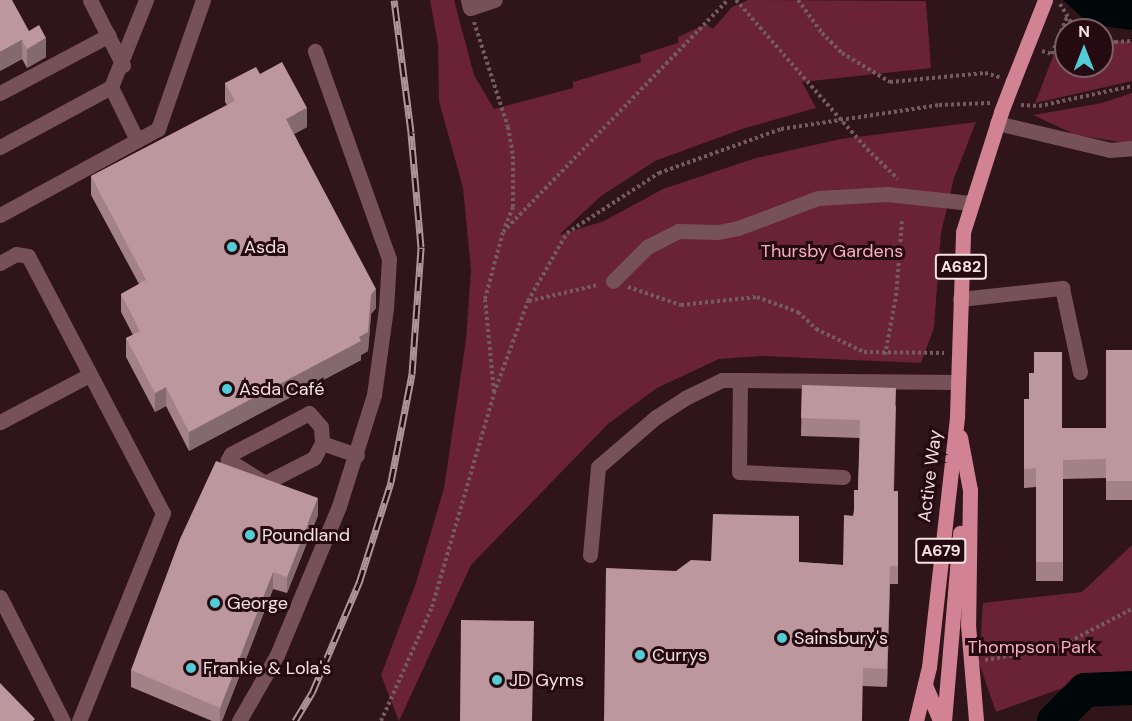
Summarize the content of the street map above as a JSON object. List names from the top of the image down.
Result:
{
  "streets": {
    "main road": ["A682", "Active Way", "A679"]
  },
  "crossings": [
    ["A682", "Active Way"]
  ],
  "parks": ["Thursby Gardens", "Thompson Park"],
  "places": [
    "Asda",
    "Asda Café",
    "Poundland",
    "George",
    "Sainsbury's",
    "Currys",
    "Frankie & Lola's",
    "JD Gyms"
  ],
  "north": "top"
}
